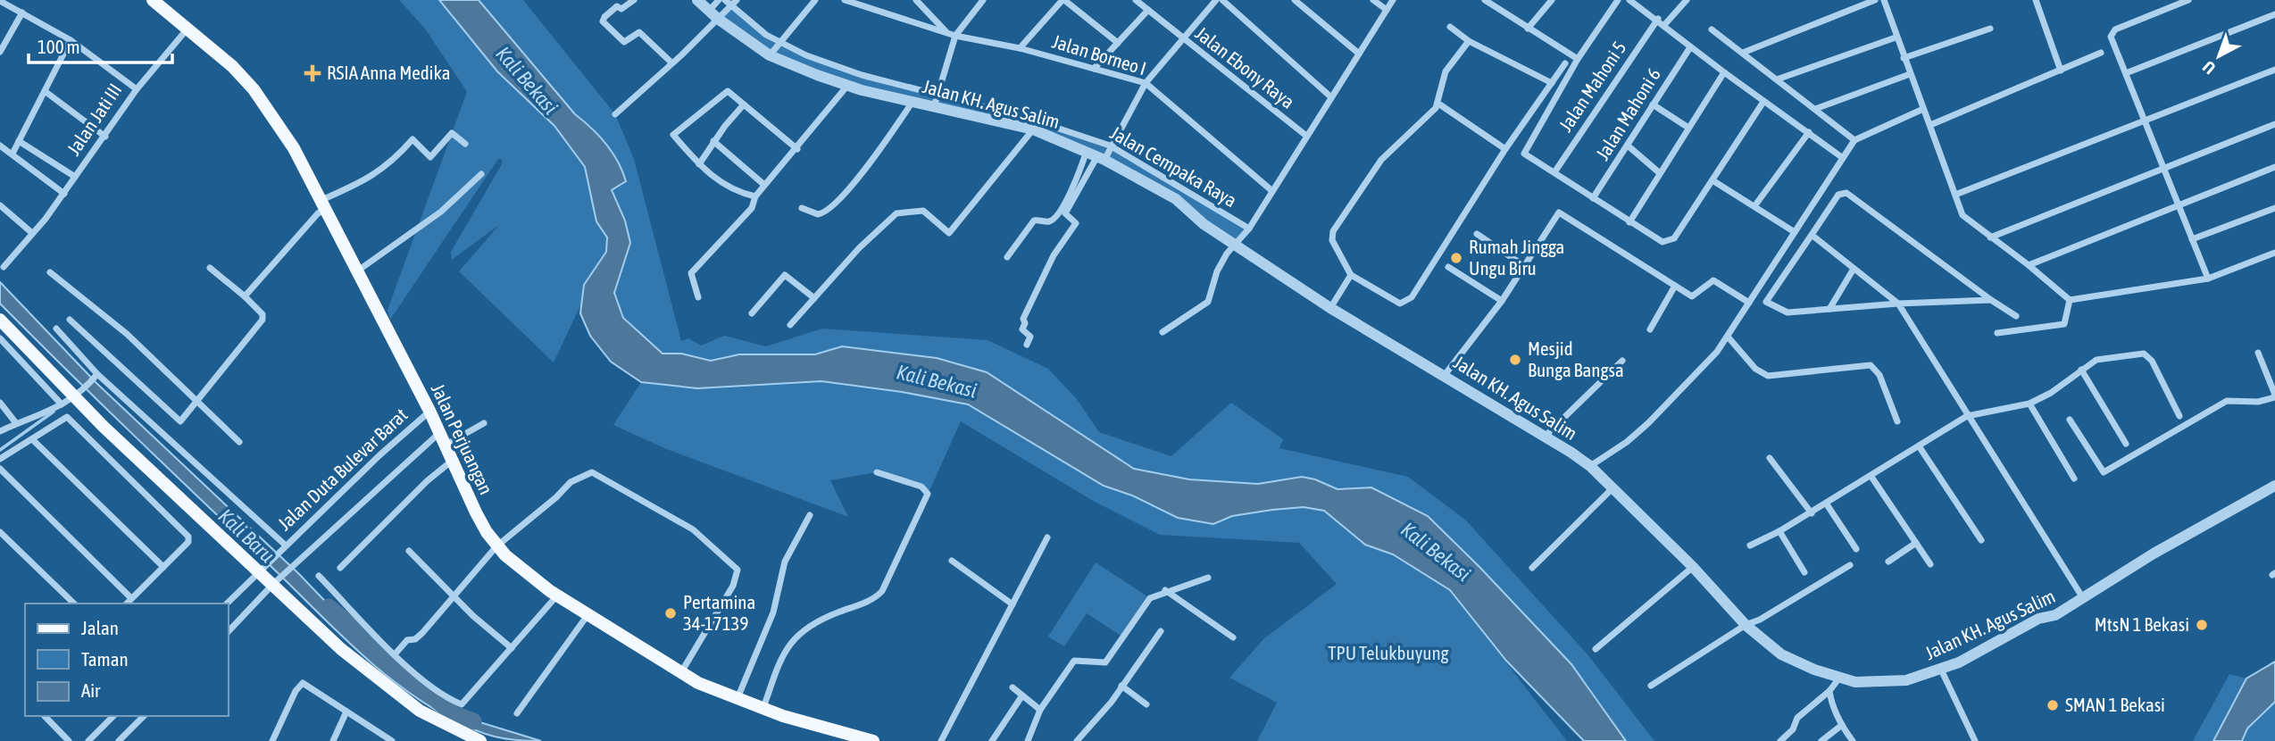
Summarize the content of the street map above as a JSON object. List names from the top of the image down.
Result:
{
  "streets": {
    "main road": ["Jalan Perjuangan"],
    "street": [
      "Jalan Borneo I",
      "Jalan Ebony Raya",
      "Jalan Mahoni 5",
      "Jalan KH. Agus Salim",
      "Jalan Mahoni 6",
      "Jalan Jati III",
      "Jalan Cempaka Raya",
      "Jalan Duta Bulevar Barat"
    ]
  },
  "crossings": [
    ["Jalan Perjuangan", "Jalan Duta Bulevar Barat"]
  ],
  "water": ["Kali Bekasi", "Kali Baru"],
  "parks": ["TPU Telukbuyung"],
  "places": {
    "health": ["RSIA Anna Medika"],
    "other": [
      "Rumah Jingga Ungu Biru",
      "Mesjid Bunga Bangsa",
      "Pertamina 34-17139",
      "MtsN 1 Bekasi",
      "SMAN 1 Bekasi"
    ]
  },
  "legend": ["Jalan", "Taman", "Air"],
  "scale_bar": "100 m",
  "north": "bottom left"
}
